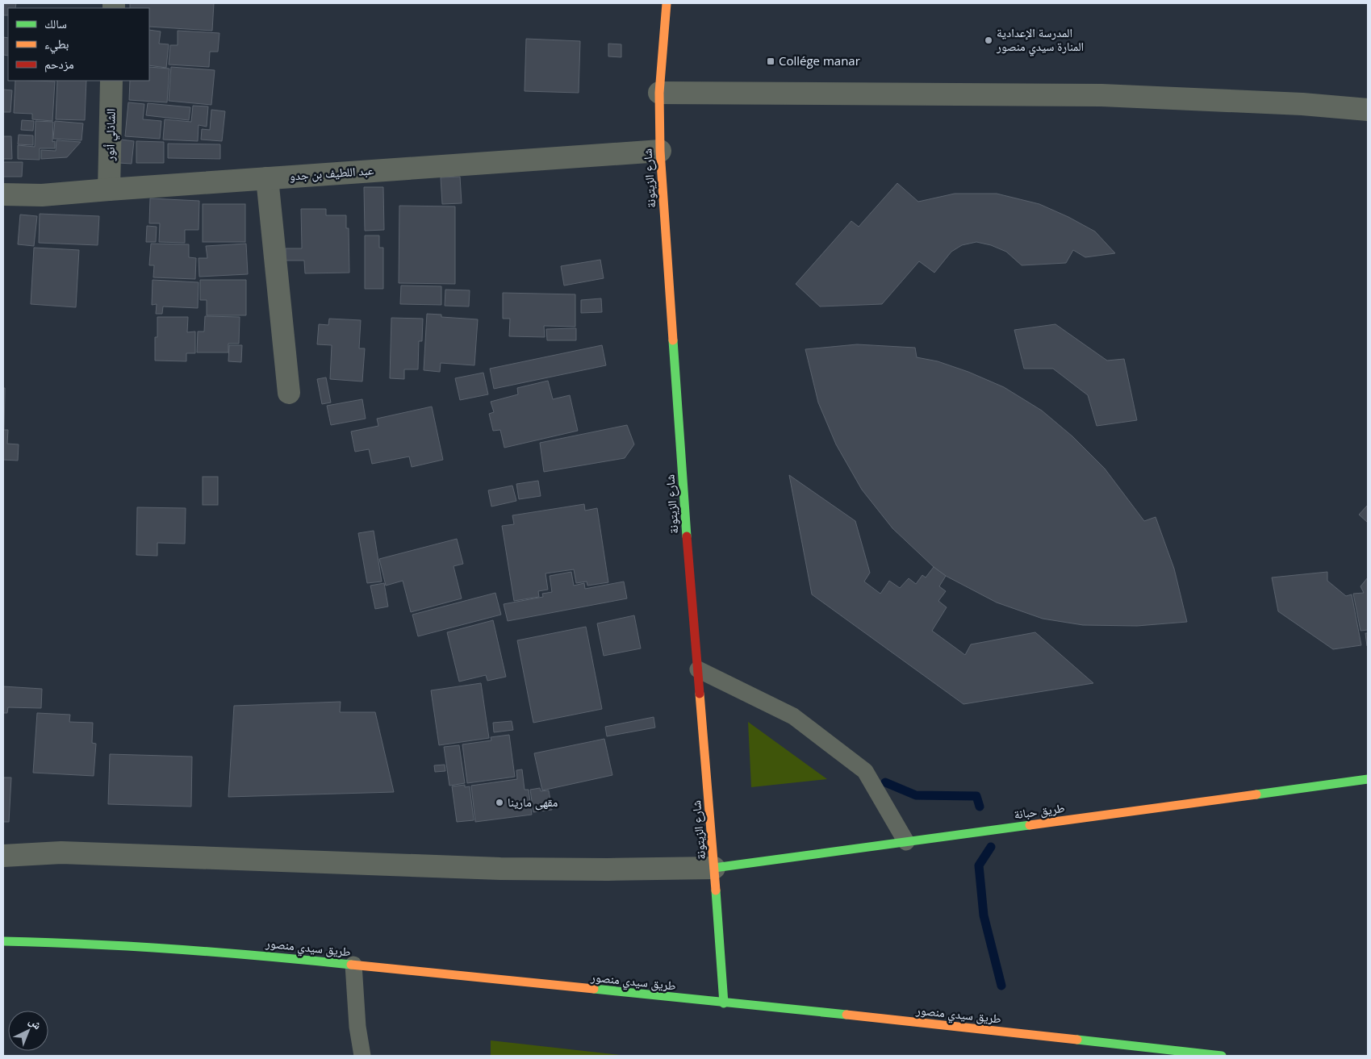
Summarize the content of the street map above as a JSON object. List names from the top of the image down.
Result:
{
  "streets": {
    "street": [
      "الشاذلي أنور",
      "عبد اللطيف بن جدو",
      "شارع الزيتونة",
      "طريق حبانة",
      "طريق سيدي منصور"
    ]
  },
  "crossings": [
    ["الشاذلي أنور", "عبد اللطيف بن جدو"],
    ["عبد اللطيف بن جدو", "شارع الزيتونة"],
    ["شارع الزيتونة", "طريق حبانة"],
    ["شارع الزيتونة", "طريق سيدي منصور"]
  ],
  "places": {
    "other": ["المدرسة الإعدادية المنارة سيدي منصور", "مقهى مارينا"],
    "transit": ["Collége manar"]
  },
  "legend": ["سالك", "بطيء", "مزدحم"],
  "north": "top right"
}
